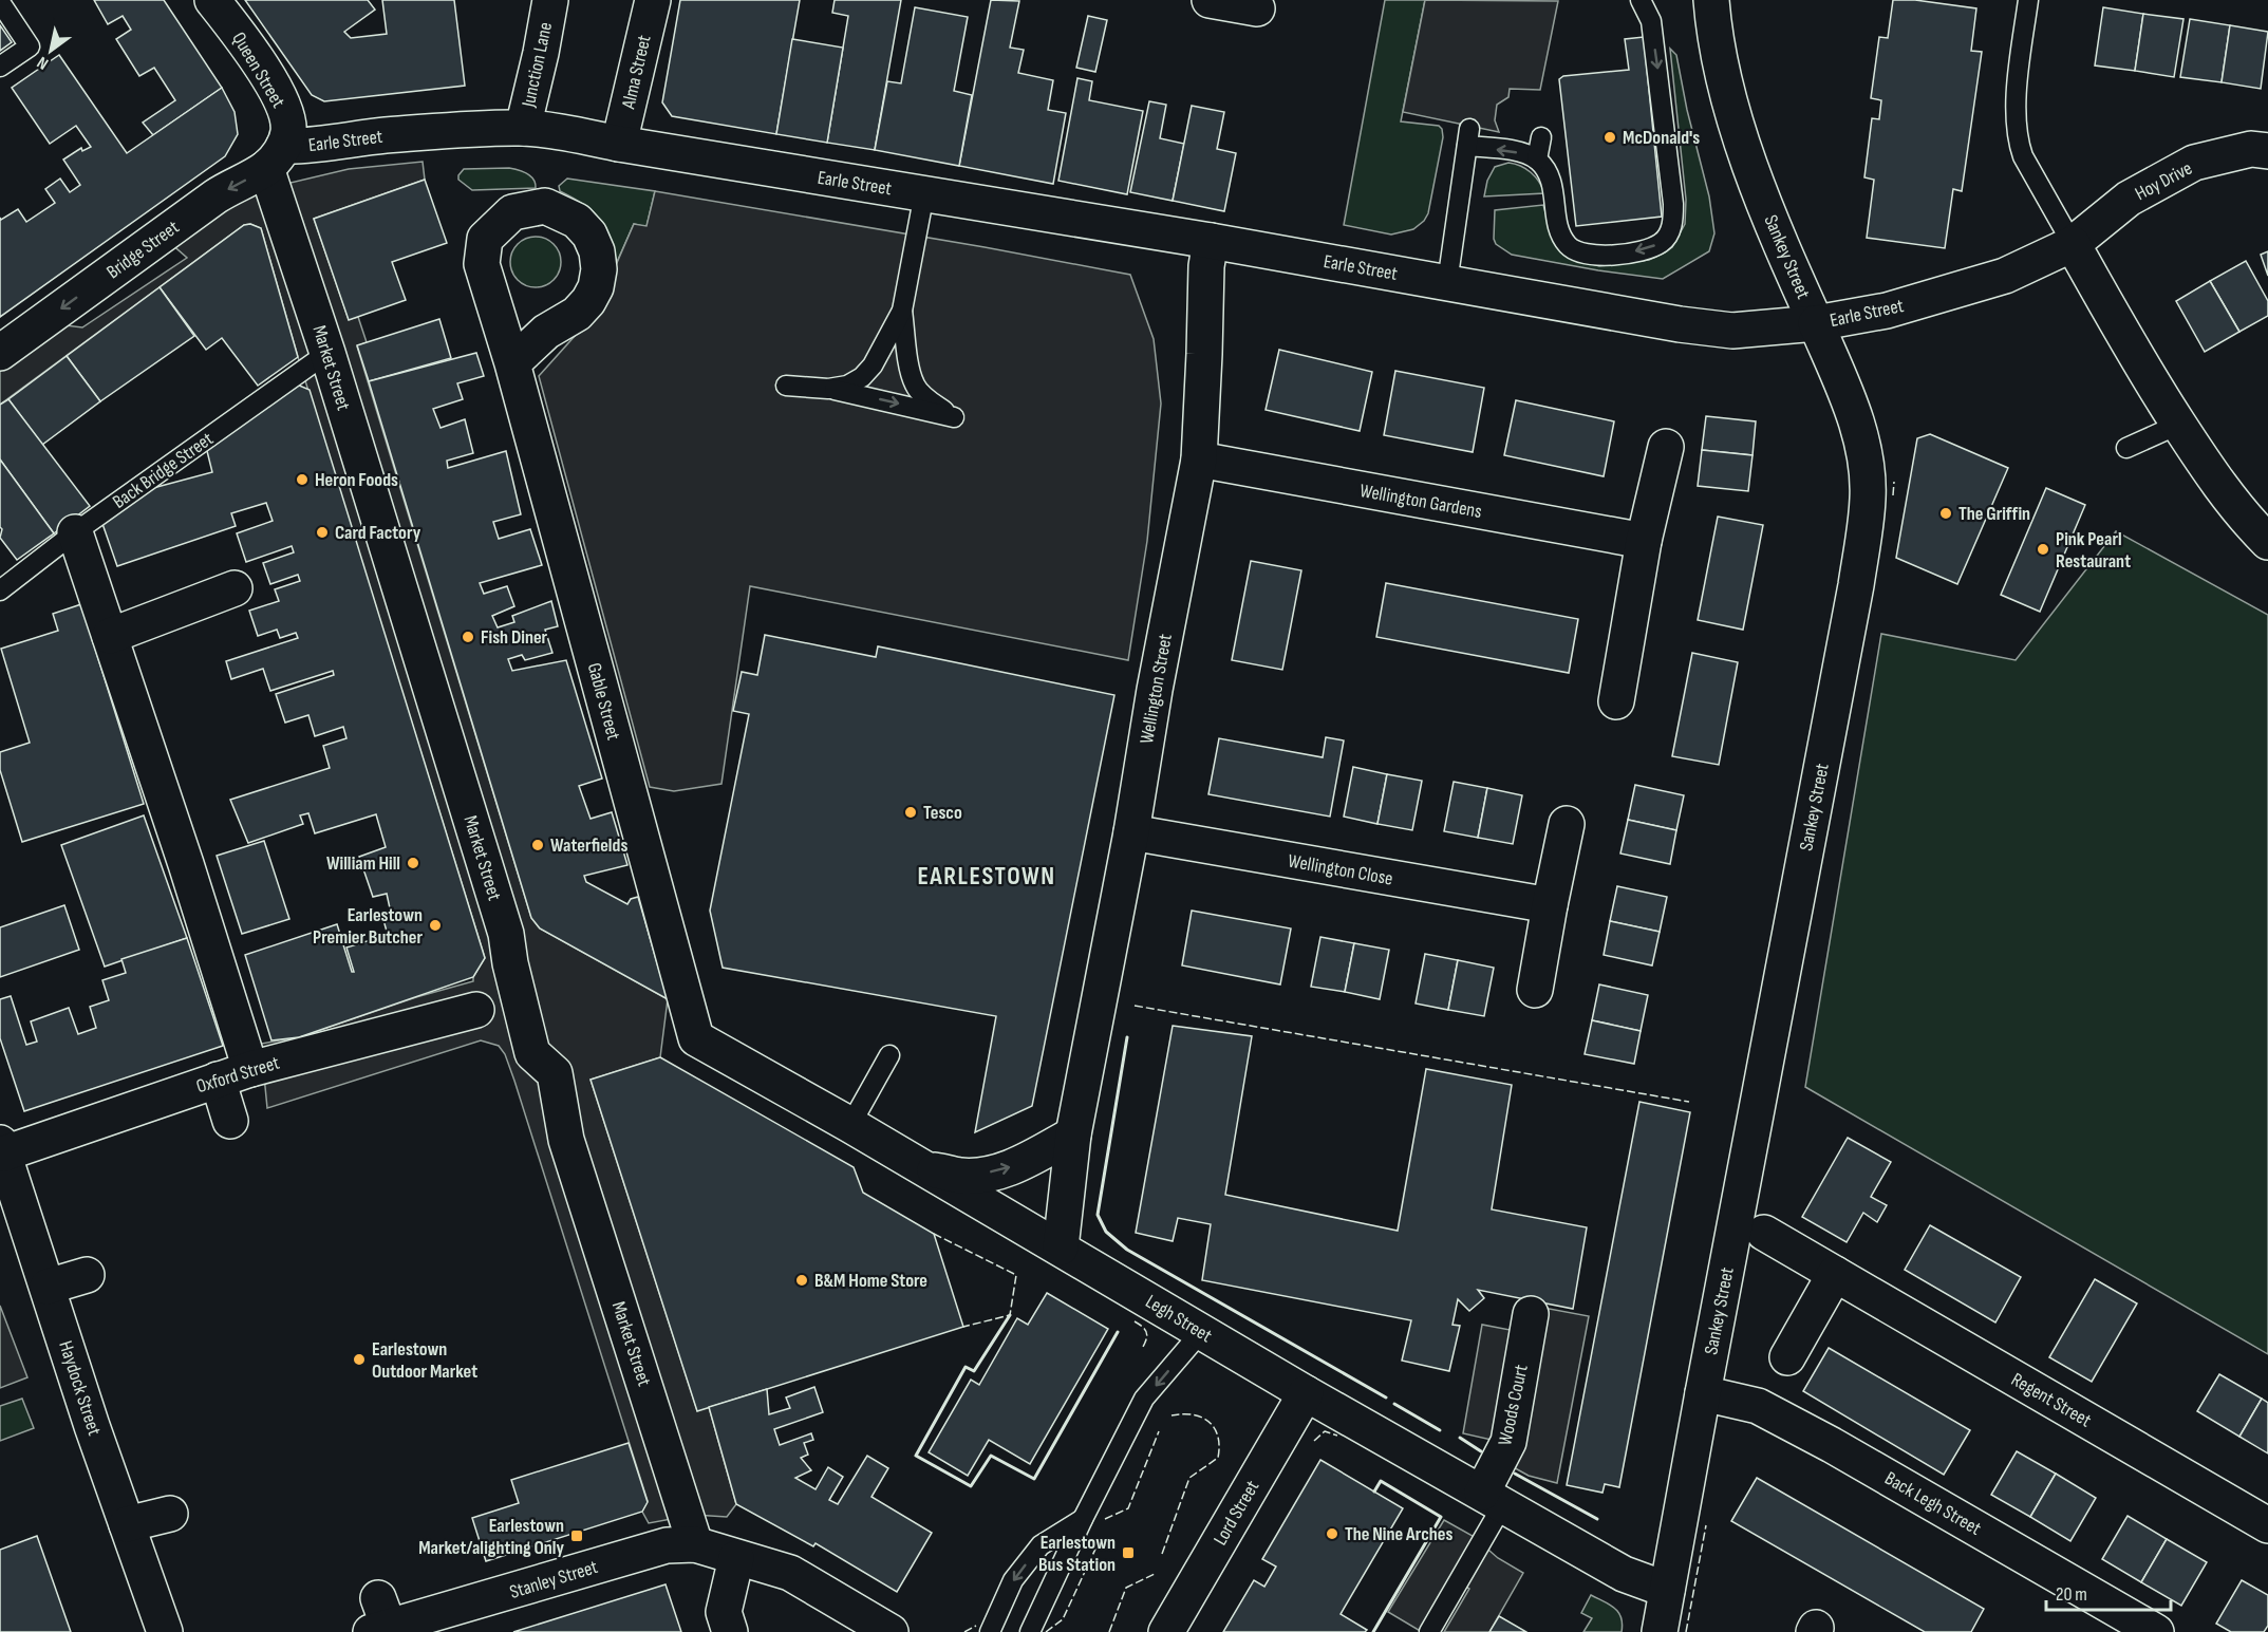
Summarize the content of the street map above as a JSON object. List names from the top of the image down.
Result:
{
  "streets": {
    "street": [
      "Junction Lane",
      "Queen Street",
      "Alma Street",
      "Earle Street",
      "Hoy Drive",
      "Bridge Street",
      "Sankey Street",
      "Market Street",
      "Wellington Gardens",
      "Wellington Street",
      "Gable Street",
      "Wellington Close",
      "Oxford Street",
      "Legh Street",
      "Haydock Street",
      "Regent Street",
      "Woods Court",
      "Back Legh Street",
      "Lord Street",
      "Stanley Street"
    ],
    "lane": ["Back Bridge Street"]
  },
  "crossings": [
    ["Junction Lane", "Earle Street"],
    ["Queen Street", "Earle Street"],
    ["Queen Street", "Bridge Street"],
    ["Queen Street", "Market Street"],
    ["Alma Street", "Earle Street"],
    ["Earle Street", "Hoy Drive"],
    ["Earle Street", "Bridge Street"],
    ["Earle Street", "Sankey Street"],
    ["Earle Street", "Market Street"],
    ["Earle Street", "Wellington Street"],
    ["Bridge Street", "Market Street"],
    ["Sankey Street", "Legh Street"],
    ["Sankey Street", "Back Legh Street"],
    ["Market Street", "Back Bridge Street"],
    ["Market Street", "Stanley Street"],
    ["Wellington Gardens", "Wellington Street"],
    ["Wellington Street", "Wellington Close"],
    ["Wellington Street", "Legh Street"],
    ["Gable Street", "Legh Street"],
    ["Oxford Street", "Haydock Street"],
    ["Legh Street", "Woods Court"],
    ["Legh Street", "Lord Street"]
  ],
  "one_way": ["Bridge Street"],
  "districts": ["EARLESTOWN"],
  "places": {
    "other": [
      "McDonald's",
      "Heron Foods",
      "The Griffin",
      "Card Factory",
      "Pink Pearl Restaurant",
      "Fish Diner",
      "Tesco",
      "Waterfields",
      "William Hill",
      "Earlestown Premier Butcher",
      "B&M Home Store",
      "Earlestown Outdoor Market",
      "The Nine Arches"
    ],
    "transit": ["Earlestown Market/alighting Only", "Earlestown Bus Station"]
  },
  "scale_bar": "20 m",
  "north": "bottom left"
}
